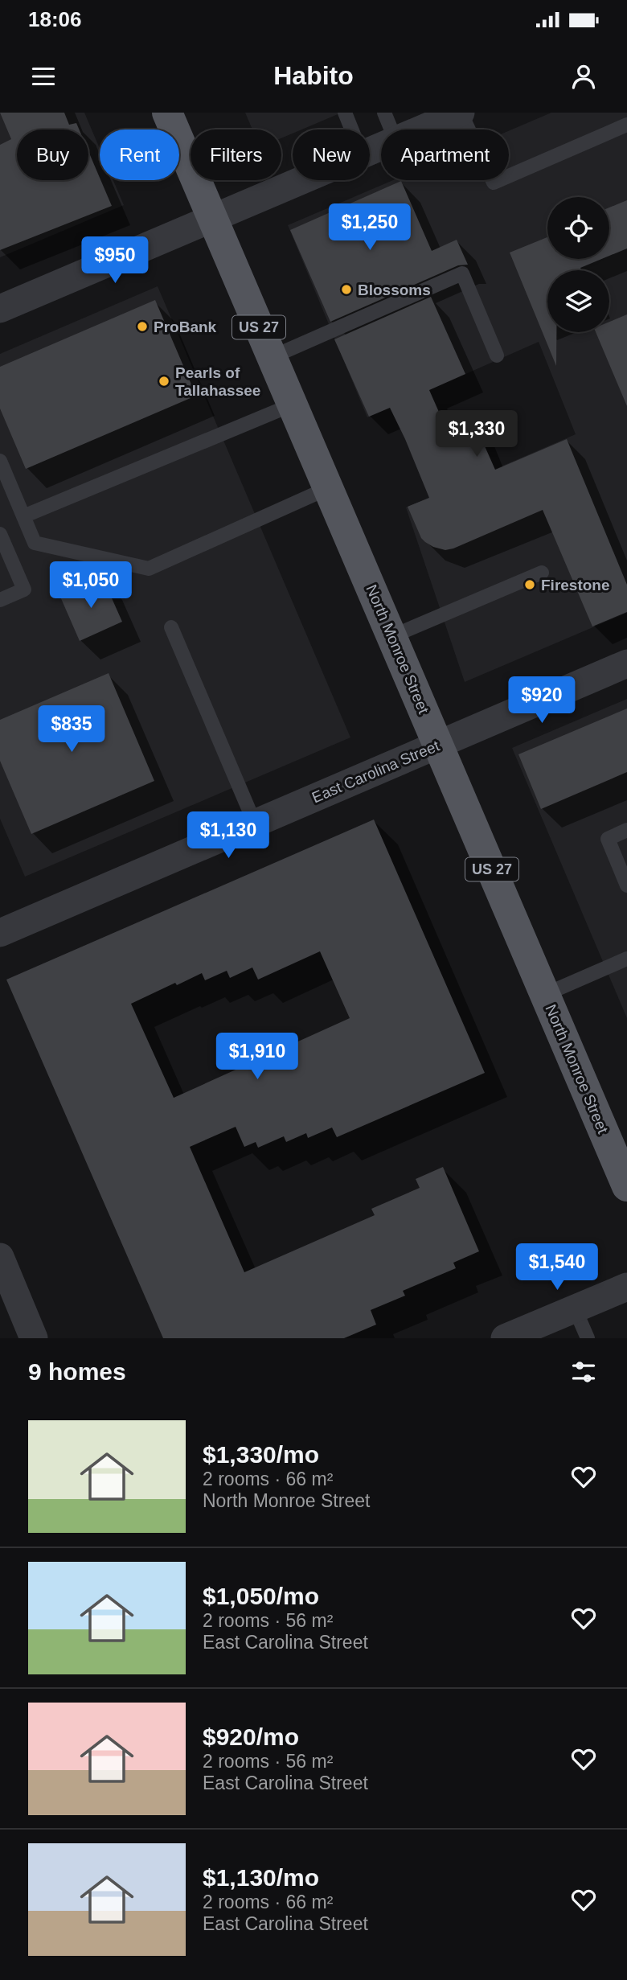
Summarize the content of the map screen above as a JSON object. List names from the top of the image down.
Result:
{
  "streets": {
    "main road": ["US 27", "North Monroe Street"],
    "street": ["East Carolina Street"]
  },
  "crossings": [
    ["North Monroe Street", "East Carolina Street"]
  ],
  "places": [
    "Blossoms",
    "ProBank",
    "Pearls of Tallahassee",
    "Firestone"
  ],
  "page": {
    "status": "18:06",
    "header": "Habito",
    "chip": [
      "Buy",
      "Rent",
      "Filters",
      "New",
      "Apartment"
    ],
    "price": [
      "$1,250",
      "$950",
      "$1,330",
      "$1,050",
      "$920",
      "$835",
      "$1,130",
      "$1,910",
      "$1,540"
    ],
    "heading": "9 homes",
    "list": [
      {
        "name": "$1,330/mo",
        "note": "2 rooms · 66 m² · North Monroe Street"
      },
      {
        "name": "$1,050/mo",
        "note": "2 rooms · 56 m² · East Carolina Street"
      },
      {
        "name": "$920/mo",
        "note": "2 rooms · 56 m² · East Carolina Street"
      },
      {
        "name": "$1,130/mo",
        "note": "2 rooms · 66 m² · East Carolina Street"
      }
    ]
  }
}
